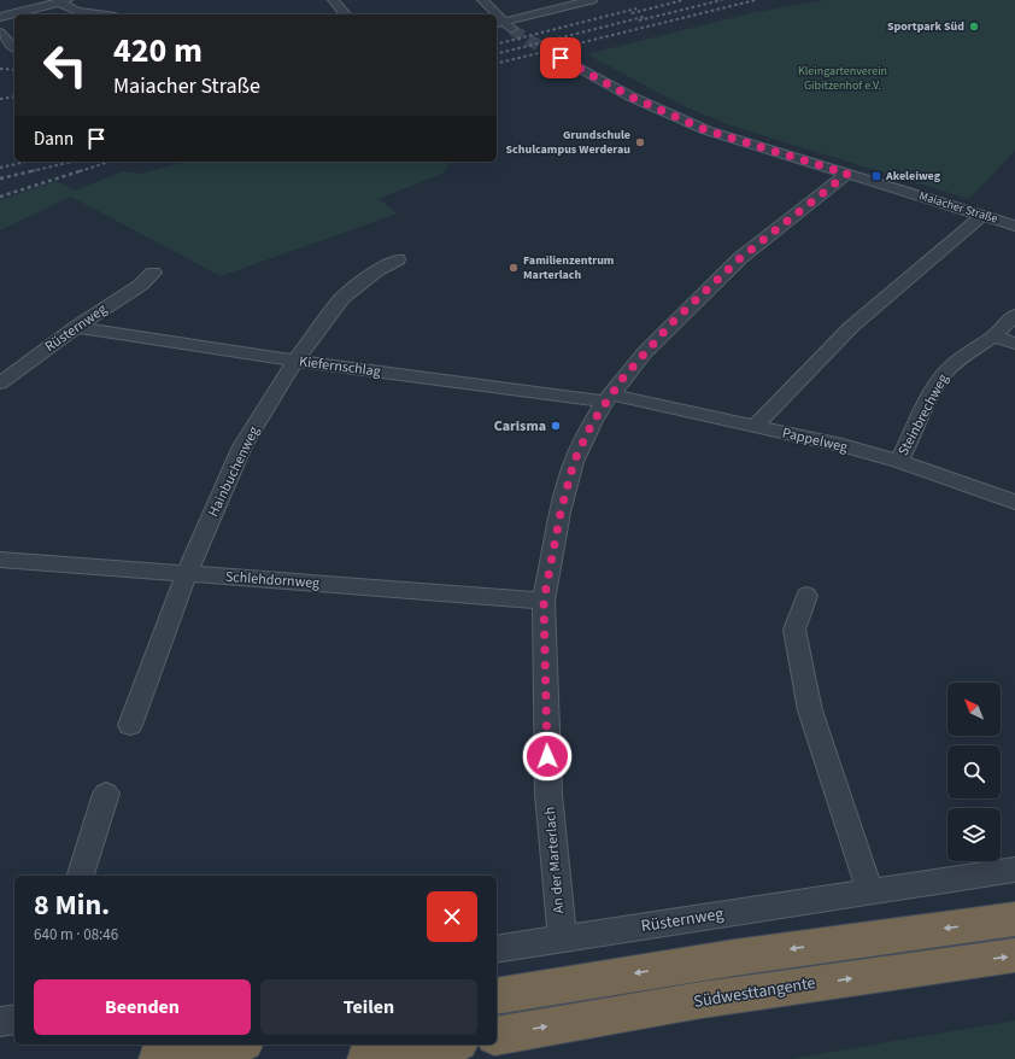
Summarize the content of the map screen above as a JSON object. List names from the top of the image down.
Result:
{
  "streets": {
    "highway": ["Südwesttangente"],
    "street": [
      "Maiacher Straße",
      "Rüsternweg",
      "Kiefernschlag",
      "Steinbrechweg",
      "Pappelweg",
      "Hainbuchenweg",
      "Schlehdornweg",
      "An der Marterlach"
    ]
  },
  "crossings": [
    ["Maiacher Straße", "An der Marterlach"],
    ["Rüsternweg", "Kiefernschlag"],
    ["Rüsternweg", "An der Marterlach"],
    ["Kiefernschlag", "Pappelweg"],
    ["Kiefernschlag", "Hainbuchenweg"],
    ["Kiefernschlag", "An der Marterlach"],
    ["Steinbrechweg", "Pappelweg"],
    ["Pappelweg", "An der Marterlach"],
    ["Hainbuchenweg", "Schlehdornweg"],
    ["Schlehdornweg", "An der Marterlach"]
  ],
  "parks": ["Kleingartenverein Gibitzenhof e.V."],
  "places": {
    "other": [
      "Sportpark Süd",
      "Grundschule Schulcampus Werderau",
      "Familienzentrum Marterlach",
      "Carisma"
    ],
    "transit": ["Akeleiweg"]
  },
  "north": "top left",
  "page": {
    "turn": ["420 m", "Maiacher Straße"],
    "then": "Dann",
    "heading": ["8 Min.", "640 m · 08:46"],
    "buttons": ["Beenden", "Teilen"]
  }
}
